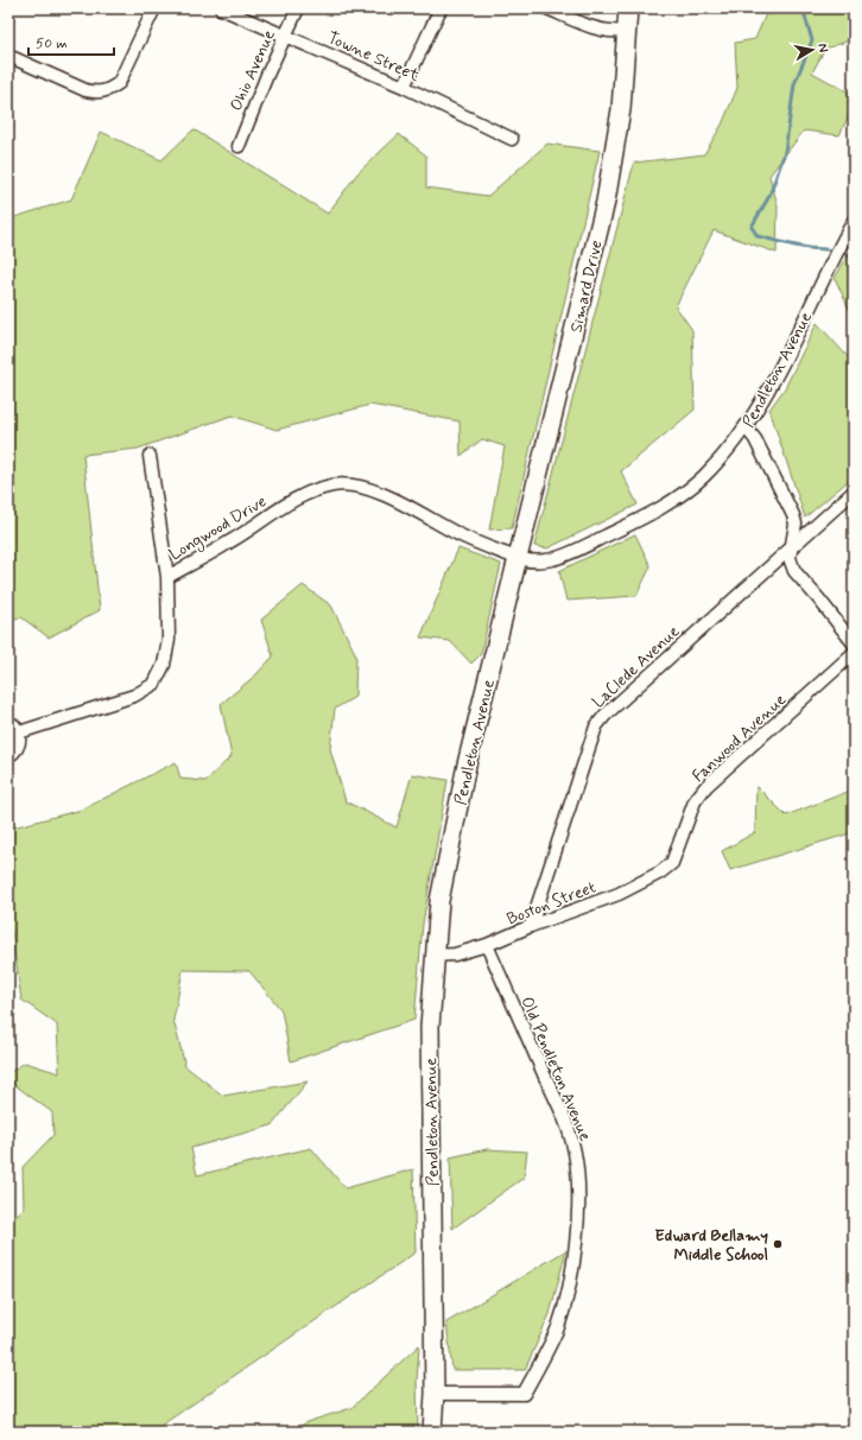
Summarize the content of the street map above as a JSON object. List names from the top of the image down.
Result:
{
  "streets": {
    "street": [
      "Towne Street",
      "Ohio Avenue",
      "Simard Drive",
      "Pendleton Avenue",
      "Longwood Drive",
      "LaClede Avenue",
      "Fanwood Avenue",
      "Boston Street",
      "Old Pendleton Avenue"
    ]
  },
  "crossings": [
    ["Towne Street", "Ohio Avenue"],
    ["Simard Drive", "Pendleton Avenue"],
    ["Simard Drive", "Longwood Drive"],
    ["Pendleton Avenue", "Longwood Drive"],
    ["Pendleton Avenue", "Boston Street"],
    ["Pendleton Avenue", "Old Pendleton Avenue"],
    ["LaClede Avenue", "Boston Street"],
    ["Fanwood Avenue", "Boston Street"],
    ["Boston Street", "Old Pendleton Avenue"]
  ],
  "places": ["Edward Bellamy Middle School"],
  "scale_bar": "50 m",
  "north": "right"
}
